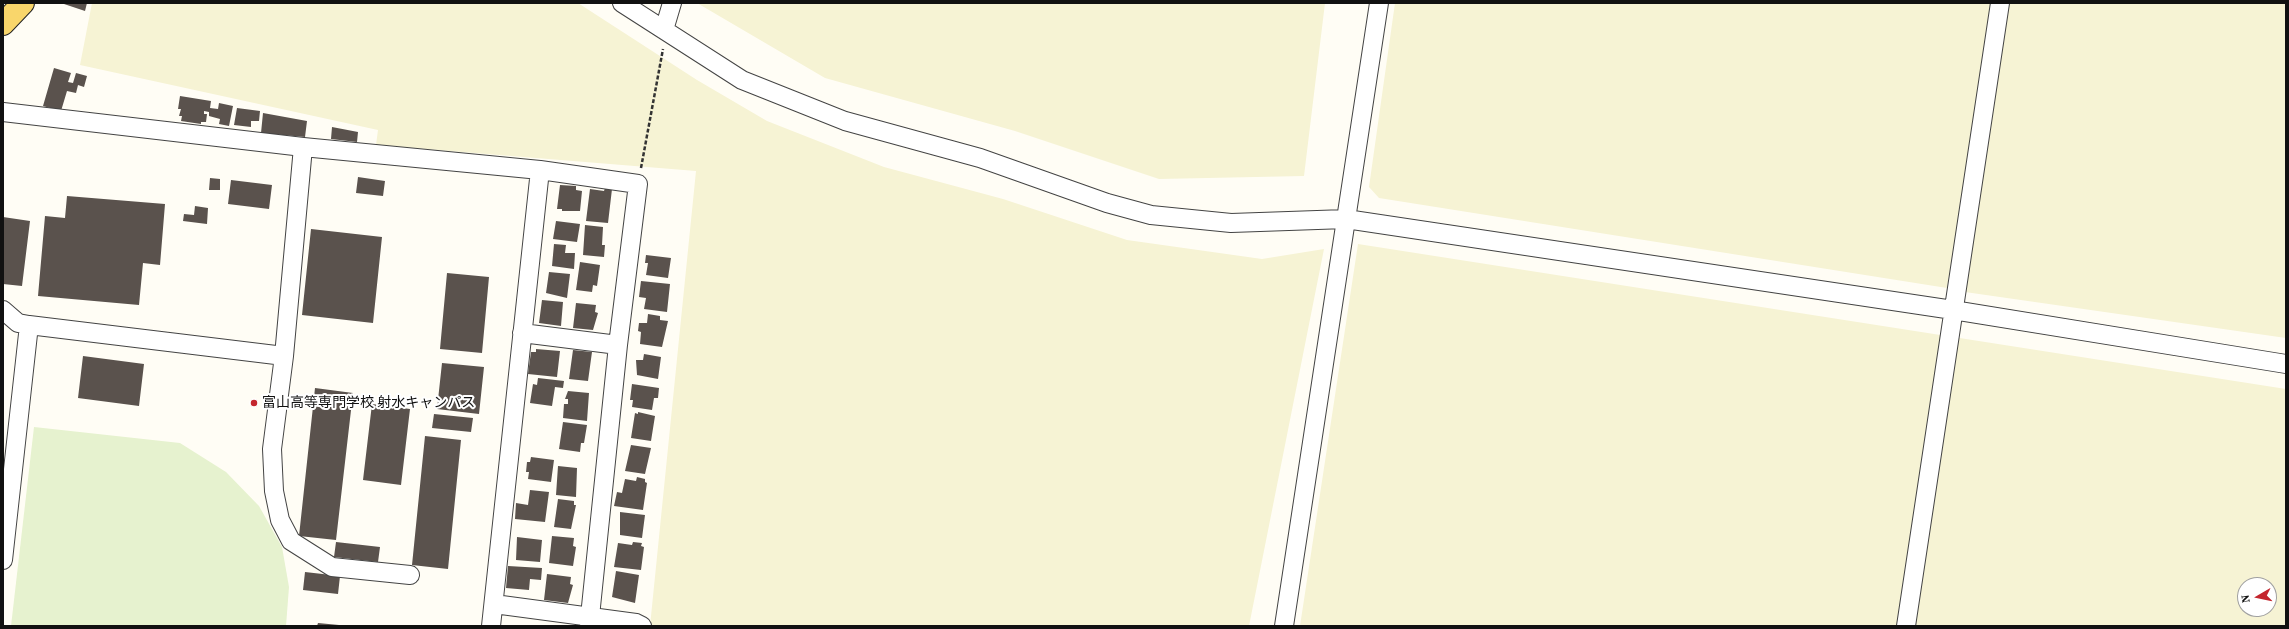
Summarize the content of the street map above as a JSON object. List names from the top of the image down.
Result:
{
  "places": ["富山高等専門学校 射水キャンパス"],
  "north": "left"
}
